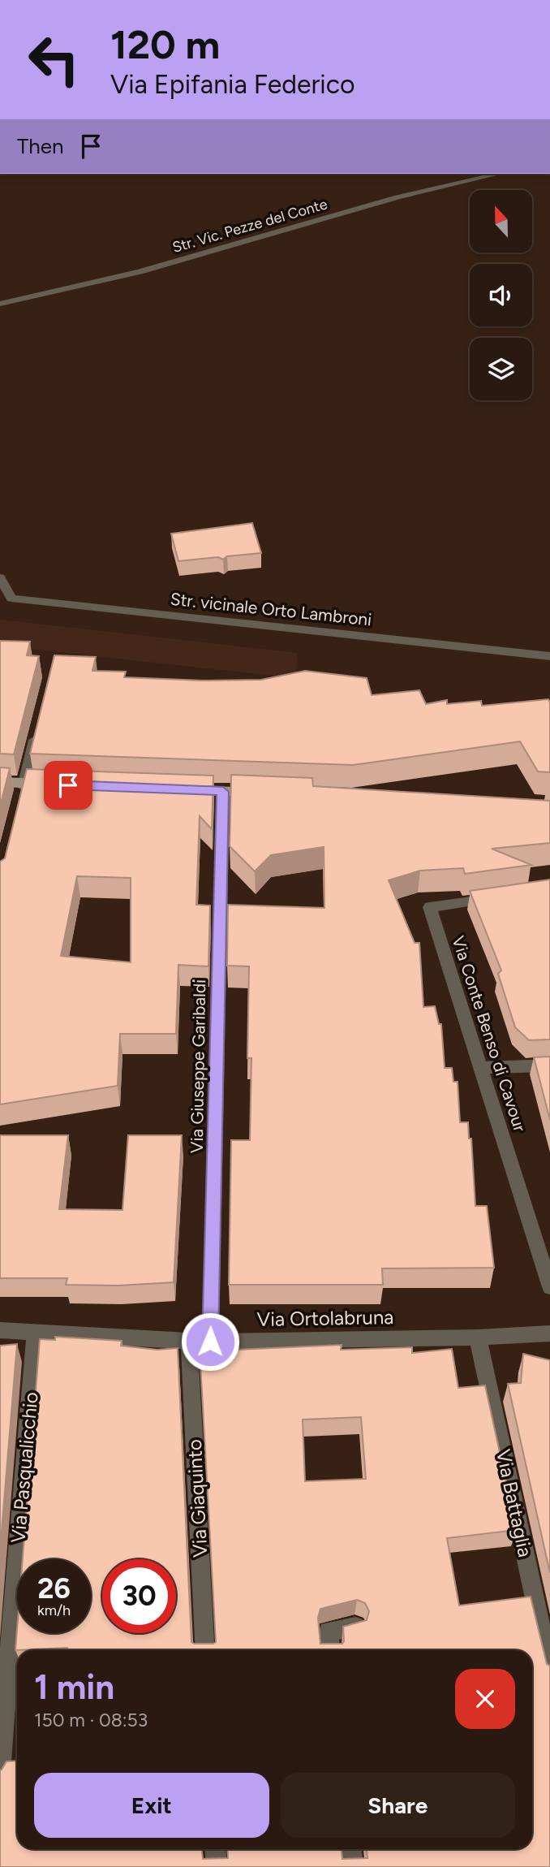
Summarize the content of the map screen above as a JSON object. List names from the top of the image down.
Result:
{
  "streets": {
    "street": [
      "Str. Vic. Pezze del Conte",
      "Str. vicinale Orto Lambroni",
      "Via Conte Benso di Cavour",
      "Via Giuseppe Garibaldi",
      "Via Ortolabruna",
      "Via Pasqualicchio",
      "Via Giaquinto",
      "Via Battaglia"
    ]
  },
  "crossings": [
    ["Via Giuseppe Garibaldi", "Via Ortolabruna"],
    ["Via Ortolabruna", "Via Pasqualicchio"],
    ["Via Ortolabruna", "Via Giaquinto"],
    ["Via Ortolabruna", "Via Battaglia"]
  ],
  "north": "top",
  "page": {
    "turn": ["120 m", "Via Epifania Federico"],
    "then": "Then",
    "speed": "26 km/h",
    "limit": "30",
    "heading": ["1 min", "150 m · 08:53"],
    "buttons": ["Exit", "Share"]
  }
}
